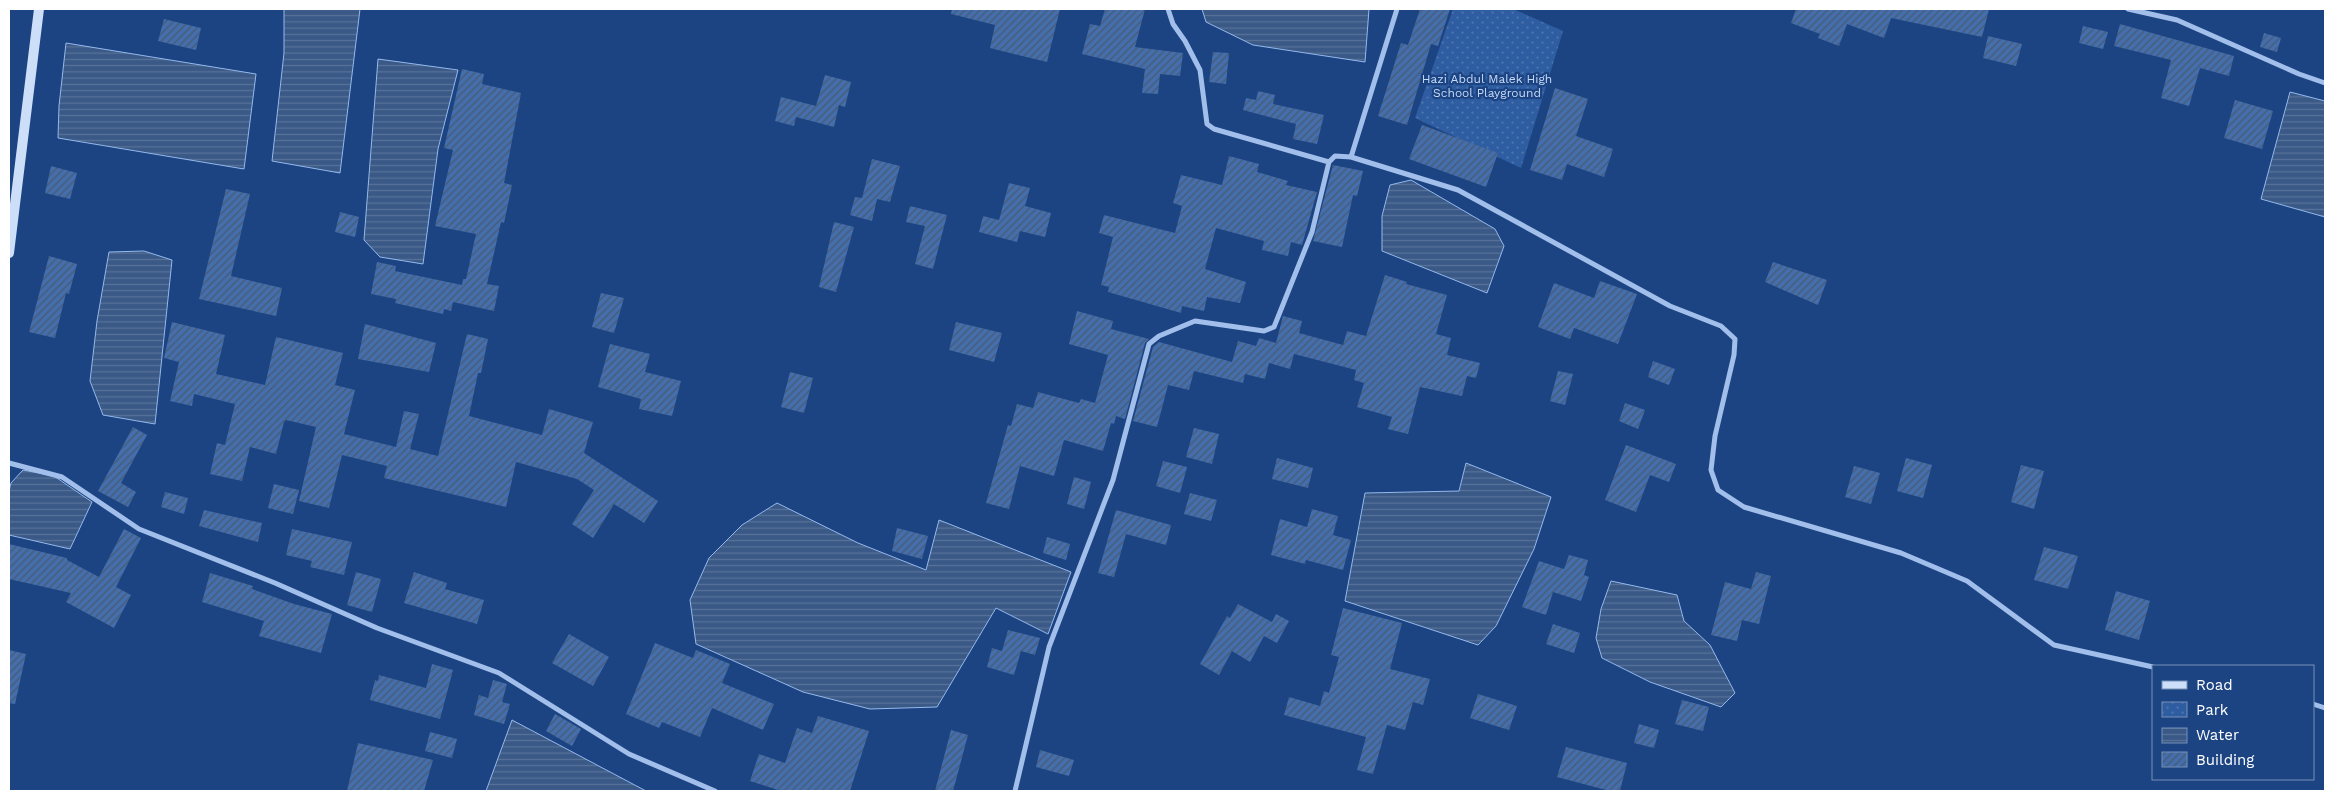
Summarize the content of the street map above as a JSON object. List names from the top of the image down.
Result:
{
  "parks": ["Hazi Abdul Malek High School Playground"],
  "legend": [
    "Road",
    "Park",
    "Water",
    "Building"
  ]
}
